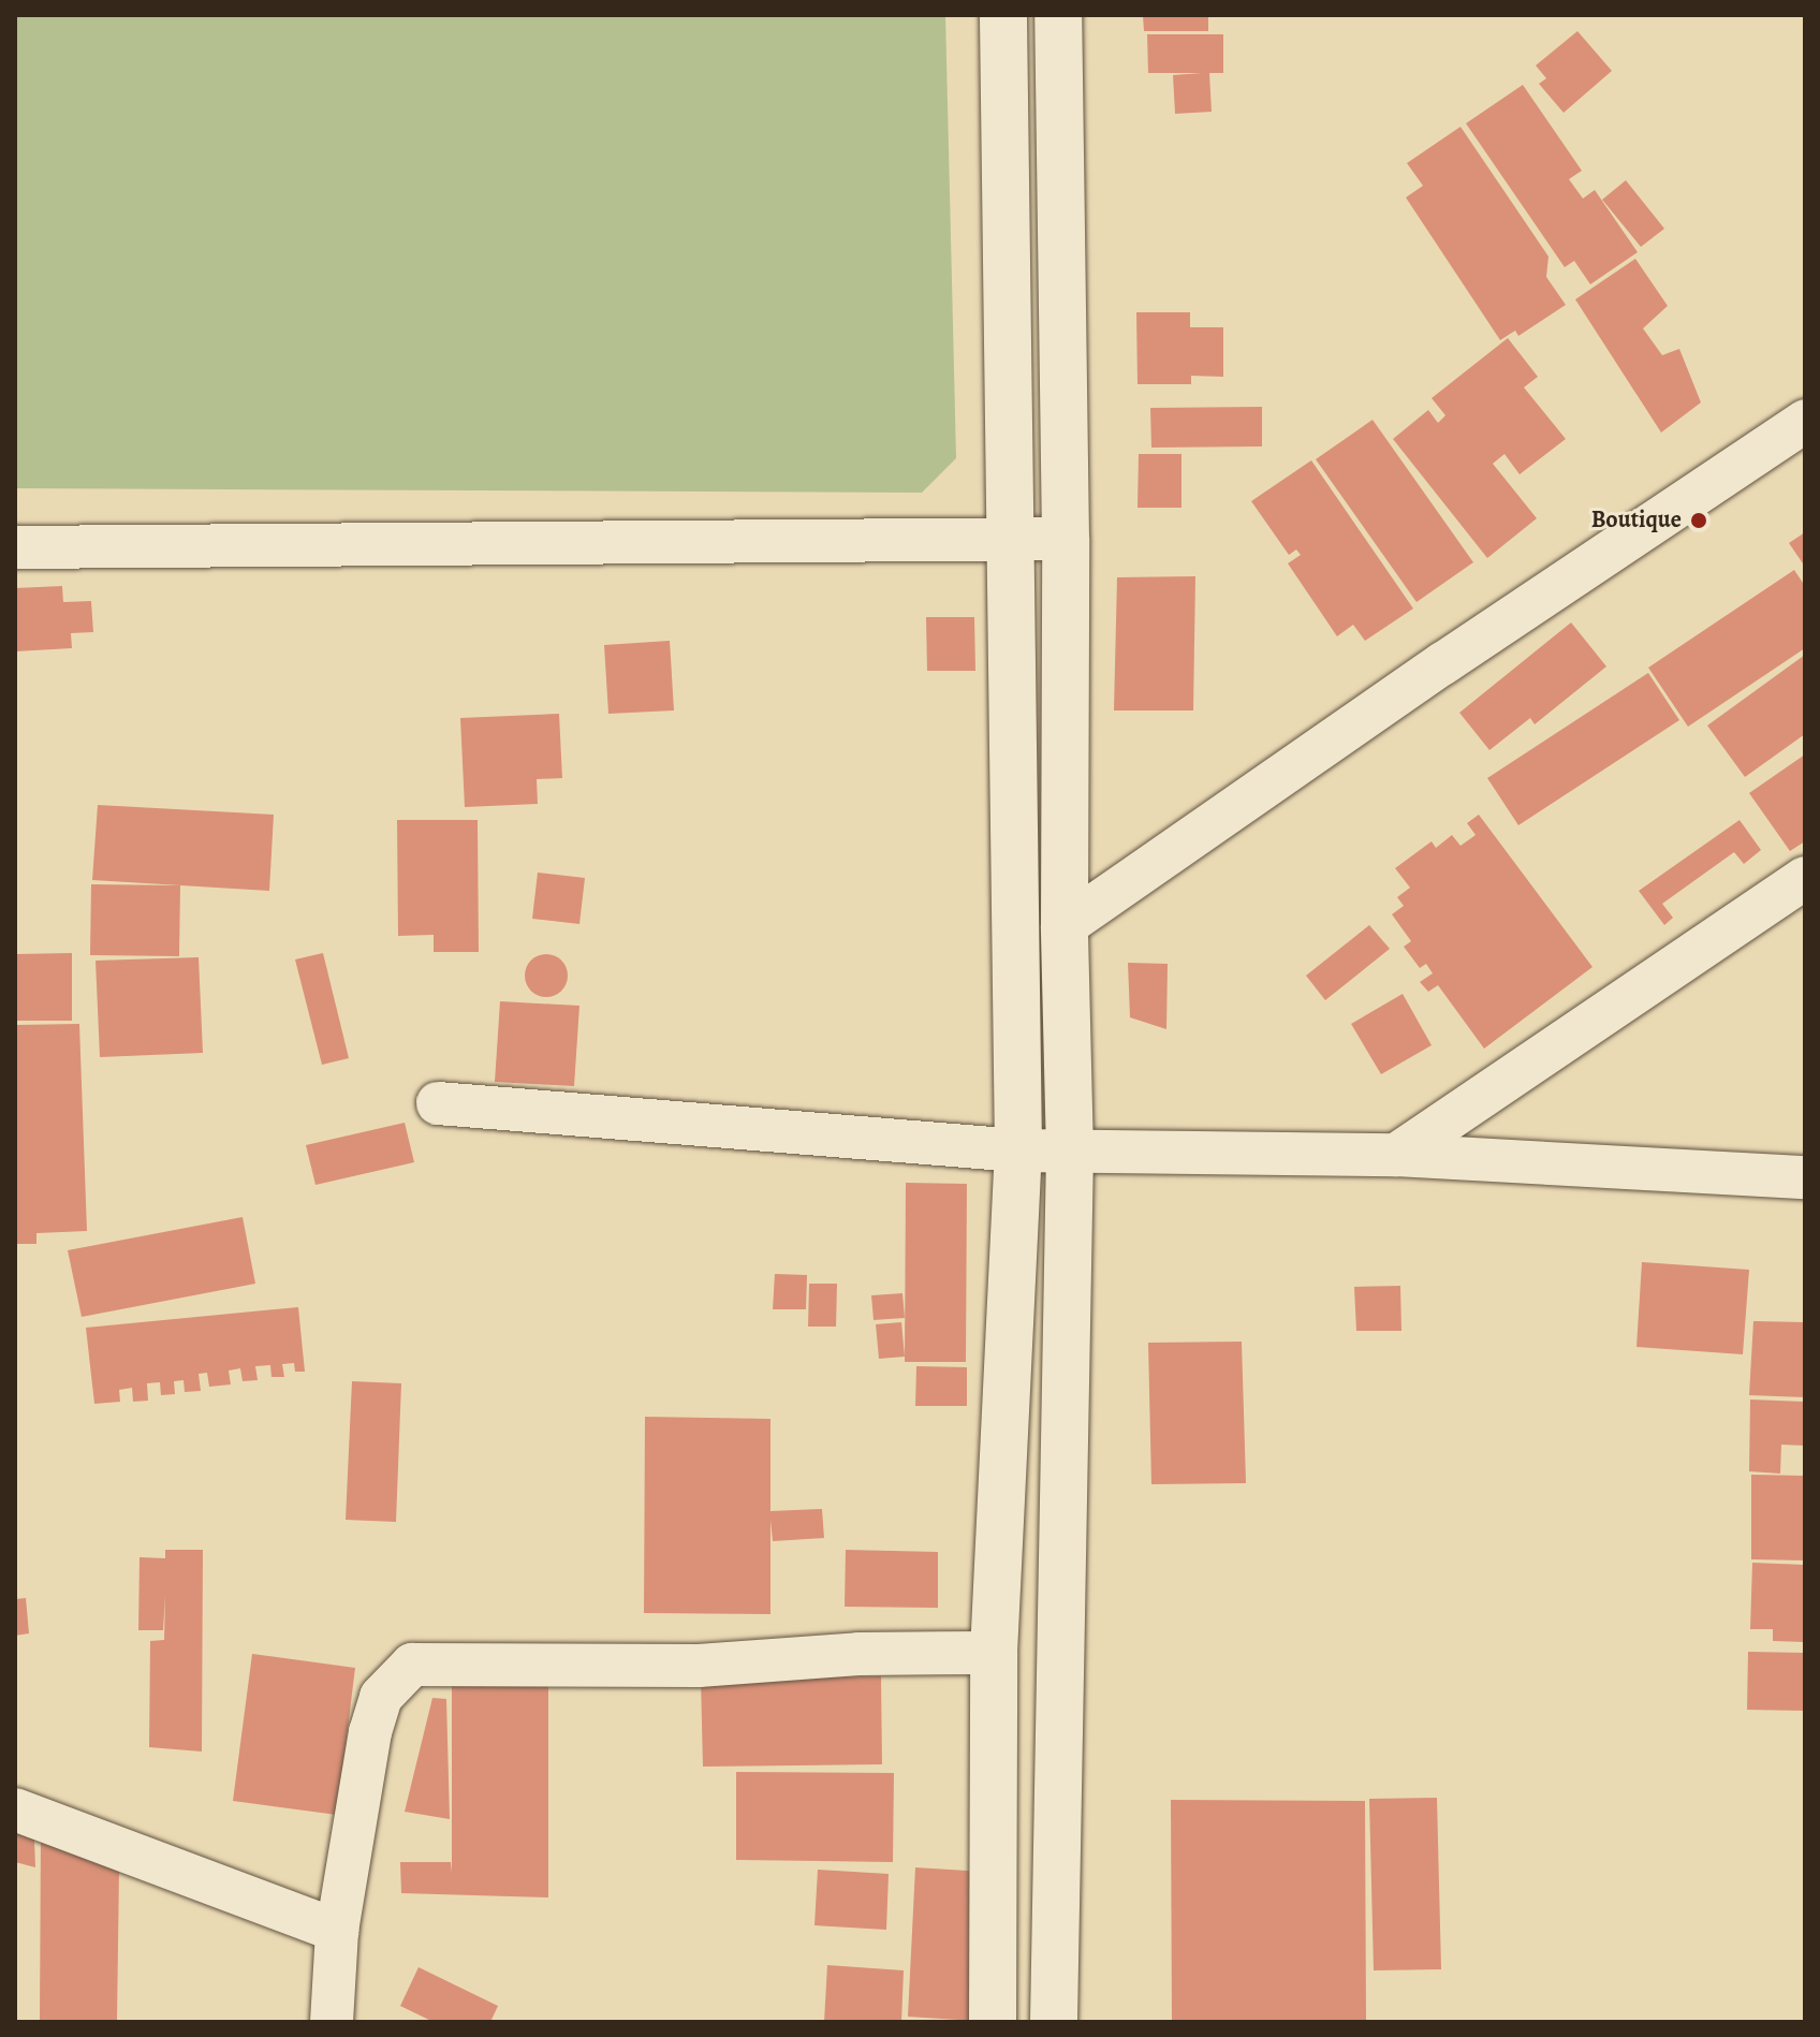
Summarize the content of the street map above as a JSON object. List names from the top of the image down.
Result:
{
  "places": ["Boutique"]
}
